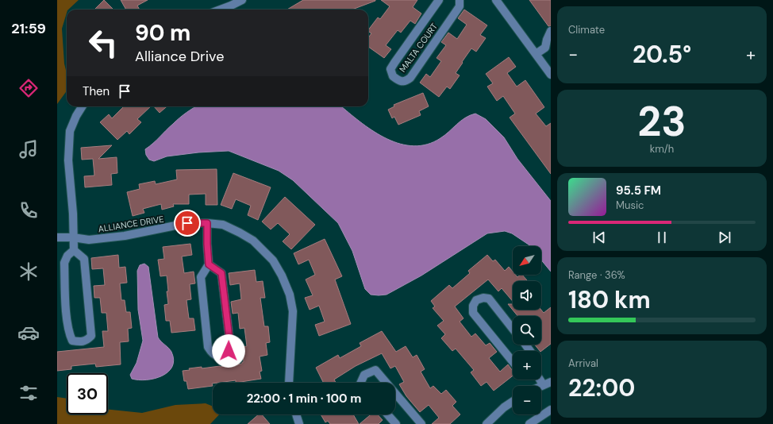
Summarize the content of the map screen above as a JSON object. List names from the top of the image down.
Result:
{
  "streets": {
    "street": ["MALTA COURT", "ALLIANCE DRIVE"]
  },
  "north": "bottom left",
  "page": {
    "tabs": "21:59",
    "tile": [
      "Climate",
      ["23", "km/h"],
      ["Range · 36%", "180 km"],
      ["Arrival", "22:00"]
    ],
    "turn": ["90 m", "Alliance Drive"],
    "heat": ["−", "20.5°", "+"],
    "then": "Then",
    "song": ["95.5 FM", "Music"],
    "map_buttons": ["+", "−"],
    "limit": "30",
    "trip": "22:00 · 1 min · 100 m"
  }
}
